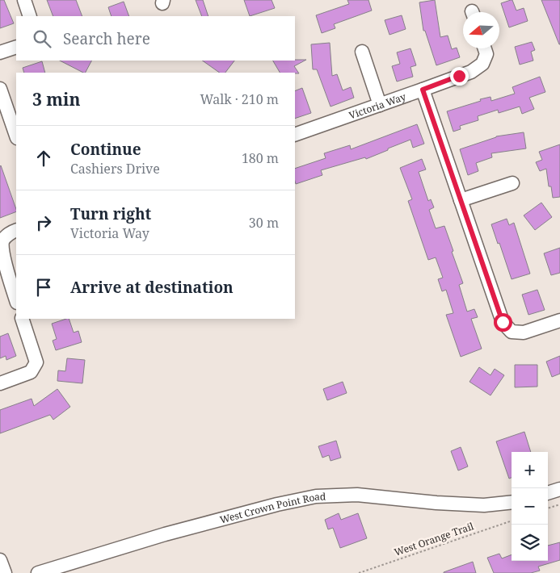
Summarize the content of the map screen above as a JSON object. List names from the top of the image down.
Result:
{
  "streets": {
    "street": ["Victoria Way", "West Crown Point Road"],
    "path": ["West Orange Trail"]
  },
  "north": "left",
  "page": {
    "search": "Search here",
    "heading": ["3 min", "Walk · 210 m"],
    "list": [
      ["Continue", "Cashiers Drive", "180 m"],
      ["Turn right", "Victoria Way", "30 m"],
      "Arrive at destination"
    ],
    "map_buttons": ["+", "−"]
  }
}
